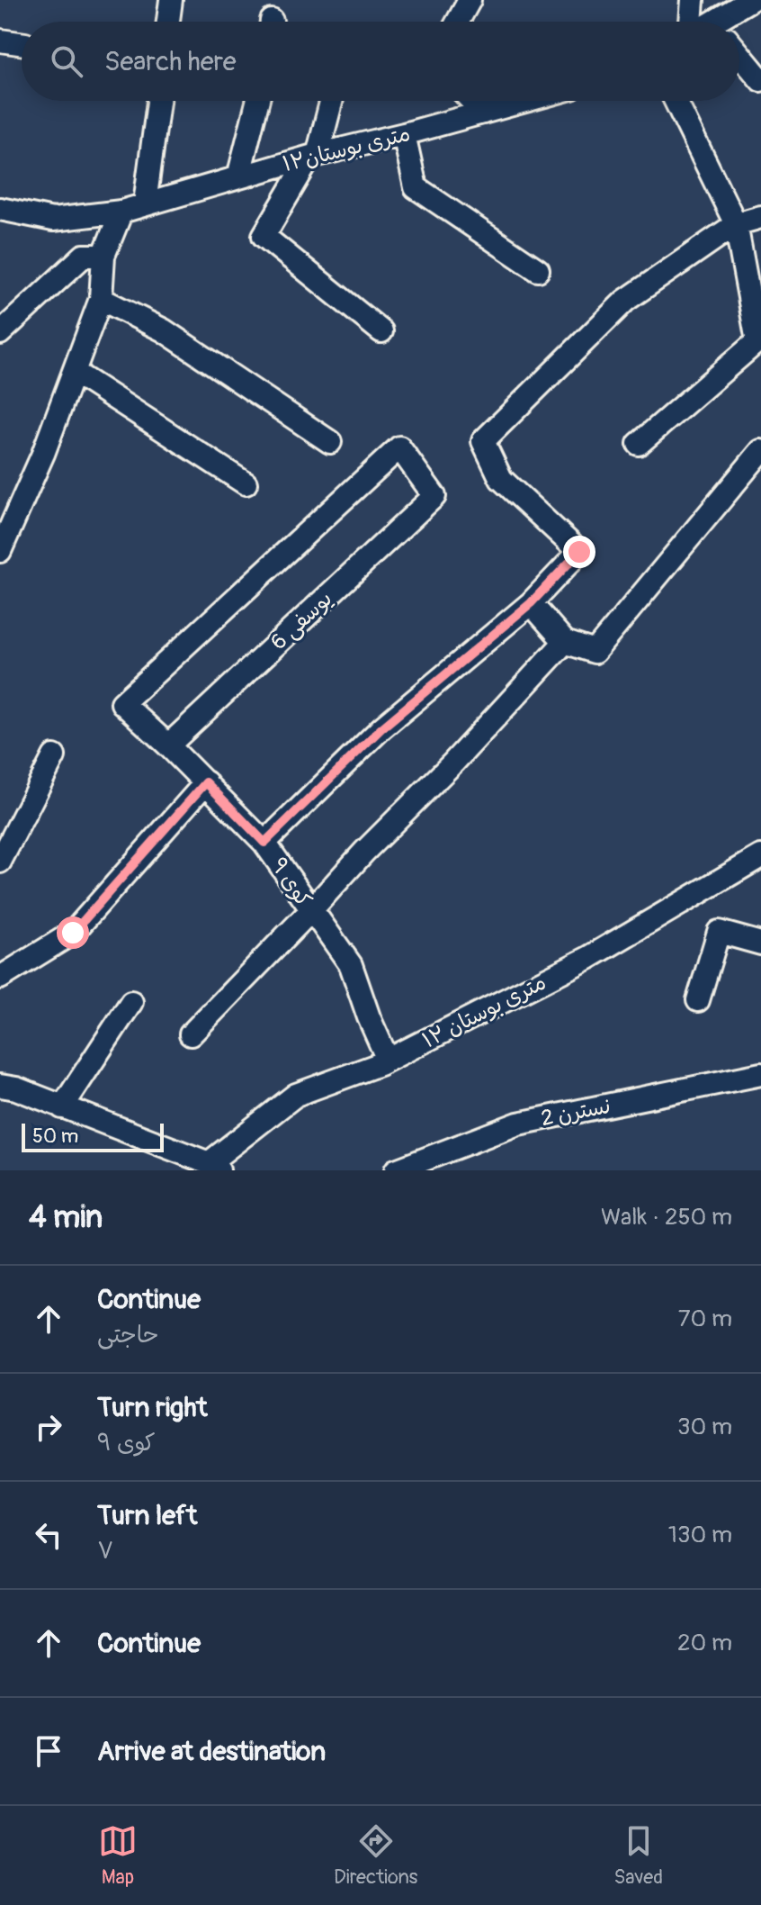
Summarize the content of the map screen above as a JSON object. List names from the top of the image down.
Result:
{
  "streets": {
    "street": [
      "۱۲متری بوستان",
      "یوسفی 6",
      "کوی ۹",
      "۱۲ متری بوستان",
      "نسترن 2"
    ]
  },
  "crossings": [
    ["یوسفی 6", "کوی ۹"],
    ["کوی ۹", "۱۲ متری بوستان"]
  ],
  "scale_bar": "50 m",
  "page": {
    "search": "Search here",
    "scale": "50 m",
    "heading": ["4 min", "Walk · 250 m"],
    "list": [
      ["Continue", "حاجتی", "70 m"],
      ["Turn right", "کوی ۹", "30 m"],
      ["Turn left", "۷", "130 m"],
      ["Continue", "20 m"],
      "Arrive at destination"
    ],
    "nav": ["Map", "Directions", "Saved"]
  }
}
